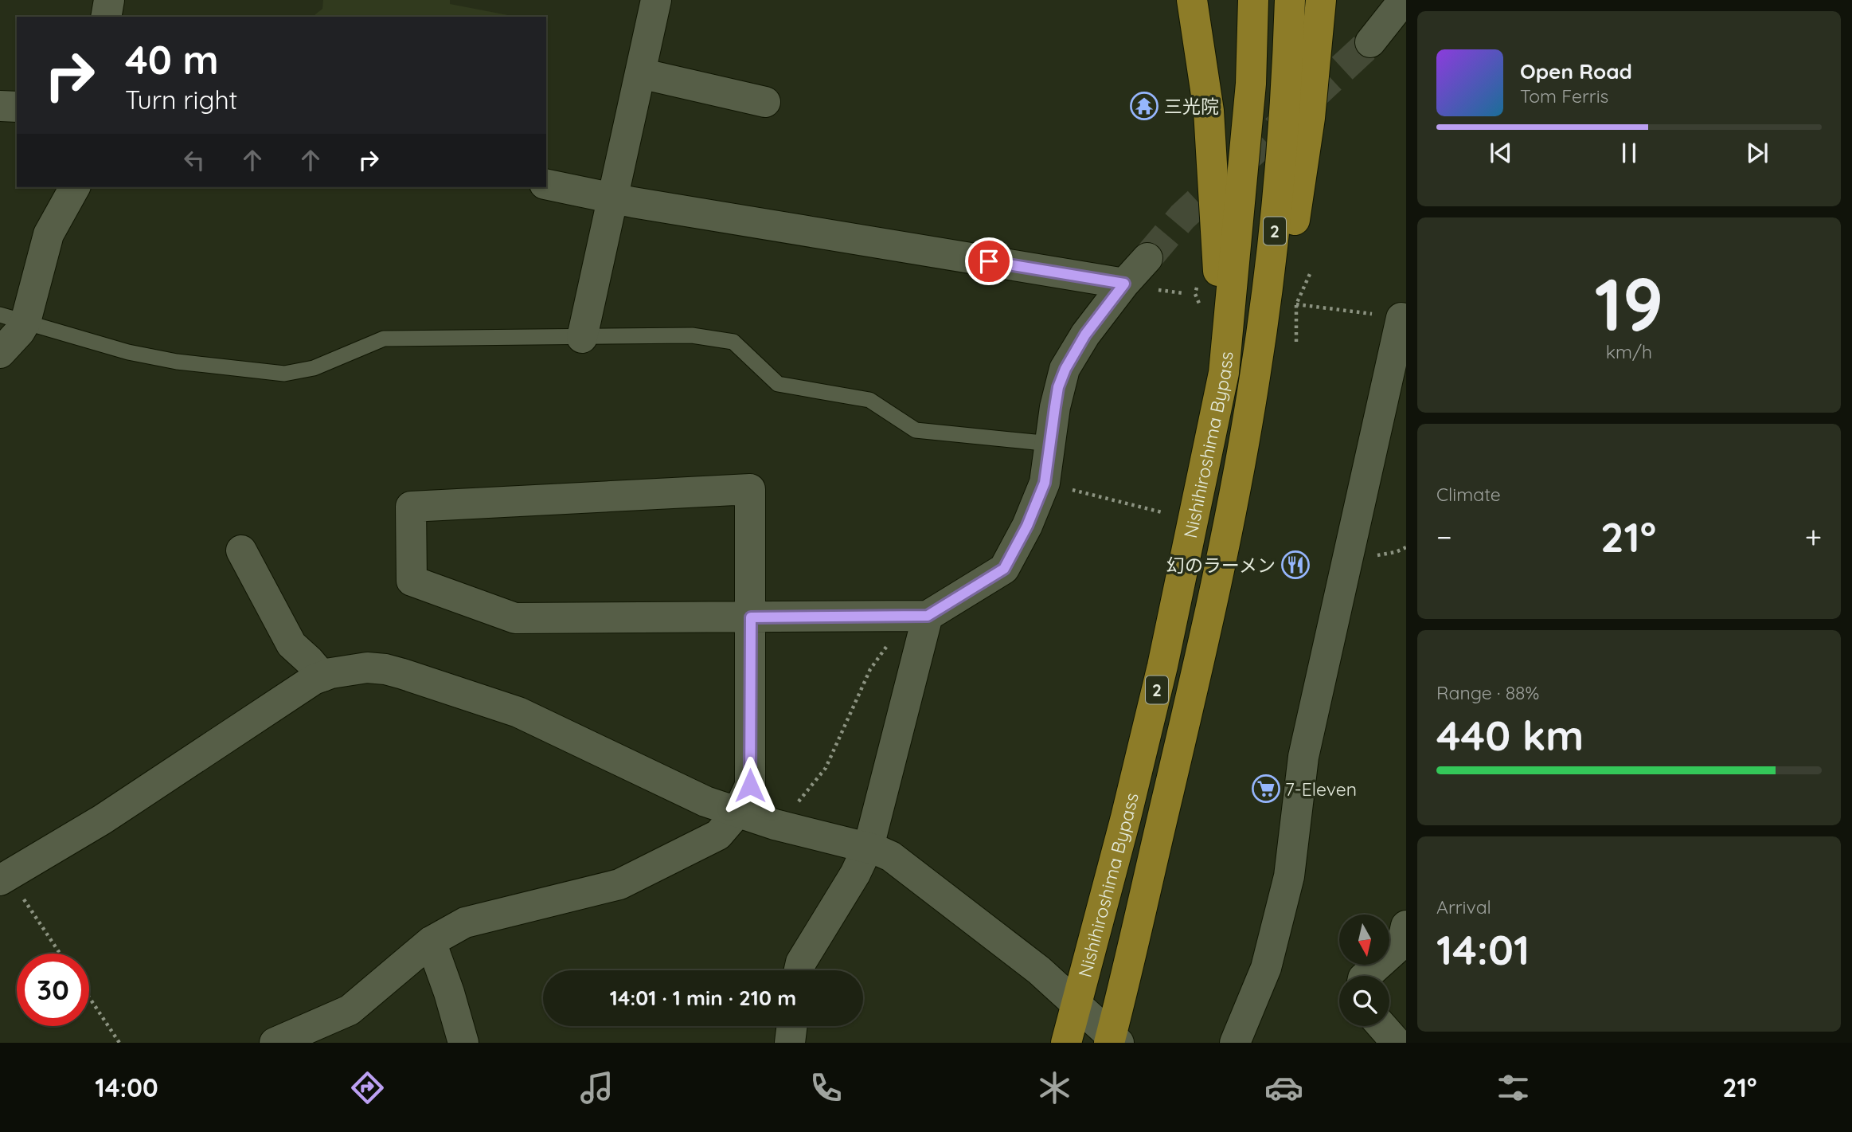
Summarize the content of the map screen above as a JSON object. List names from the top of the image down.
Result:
{
  "streets": {
    "highway": ["2", "Nishihiroshima Bypass"]
  },
  "places": {
    "temple": ["三光院"],
    "restaurant": ["幻のラーメン"],
    "supermarket": ["7-Eleven"]
  },
  "north": "bottom",
  "page": {
    "turn": ["40 m", "Turn right"],
    "song": ["Open Road", "Tom Ferris"],
    "tile": [
      ["19", "km/h"],
      "Climate",
      ["Range · 88%", "440 km"],
      ["Arrival", "14:01"]
    ],
    "heat": ["−", "21°", "+"],
    "limit": "30",
    "trip": "14:01 · 1 min · 210 m",
    "tabs": ["14:00", "21°"]
  }
}
